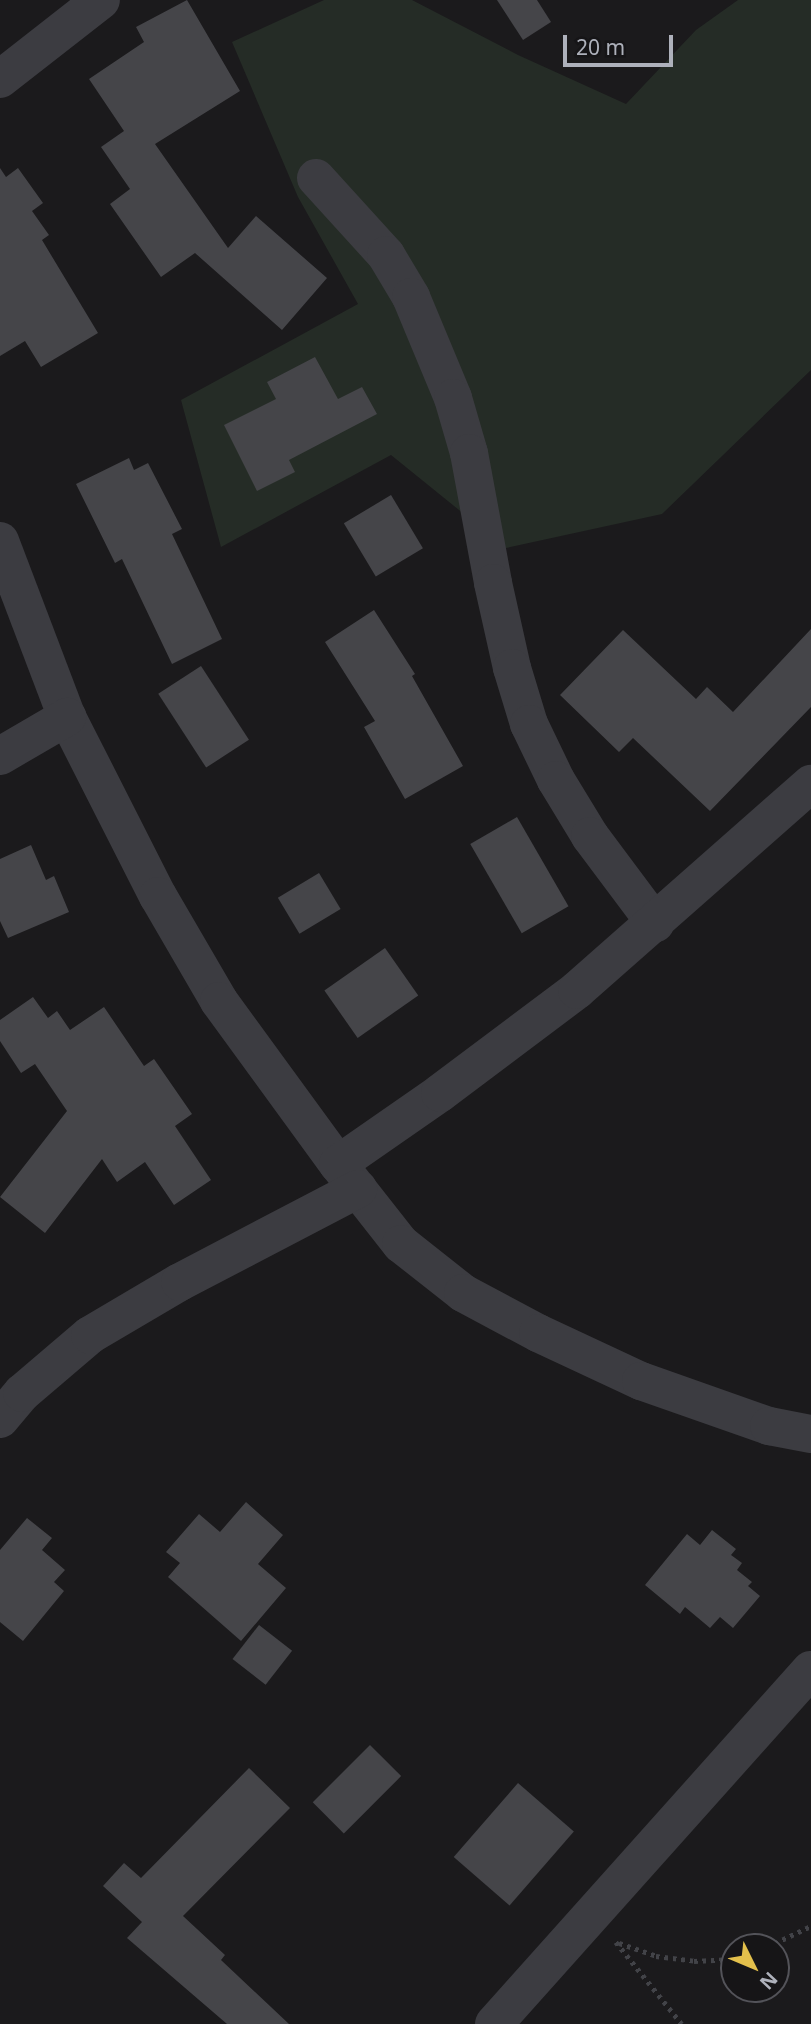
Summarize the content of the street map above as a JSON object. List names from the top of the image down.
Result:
{
  "scale_bar": "20 m",
  "north": "bottom right"
}
